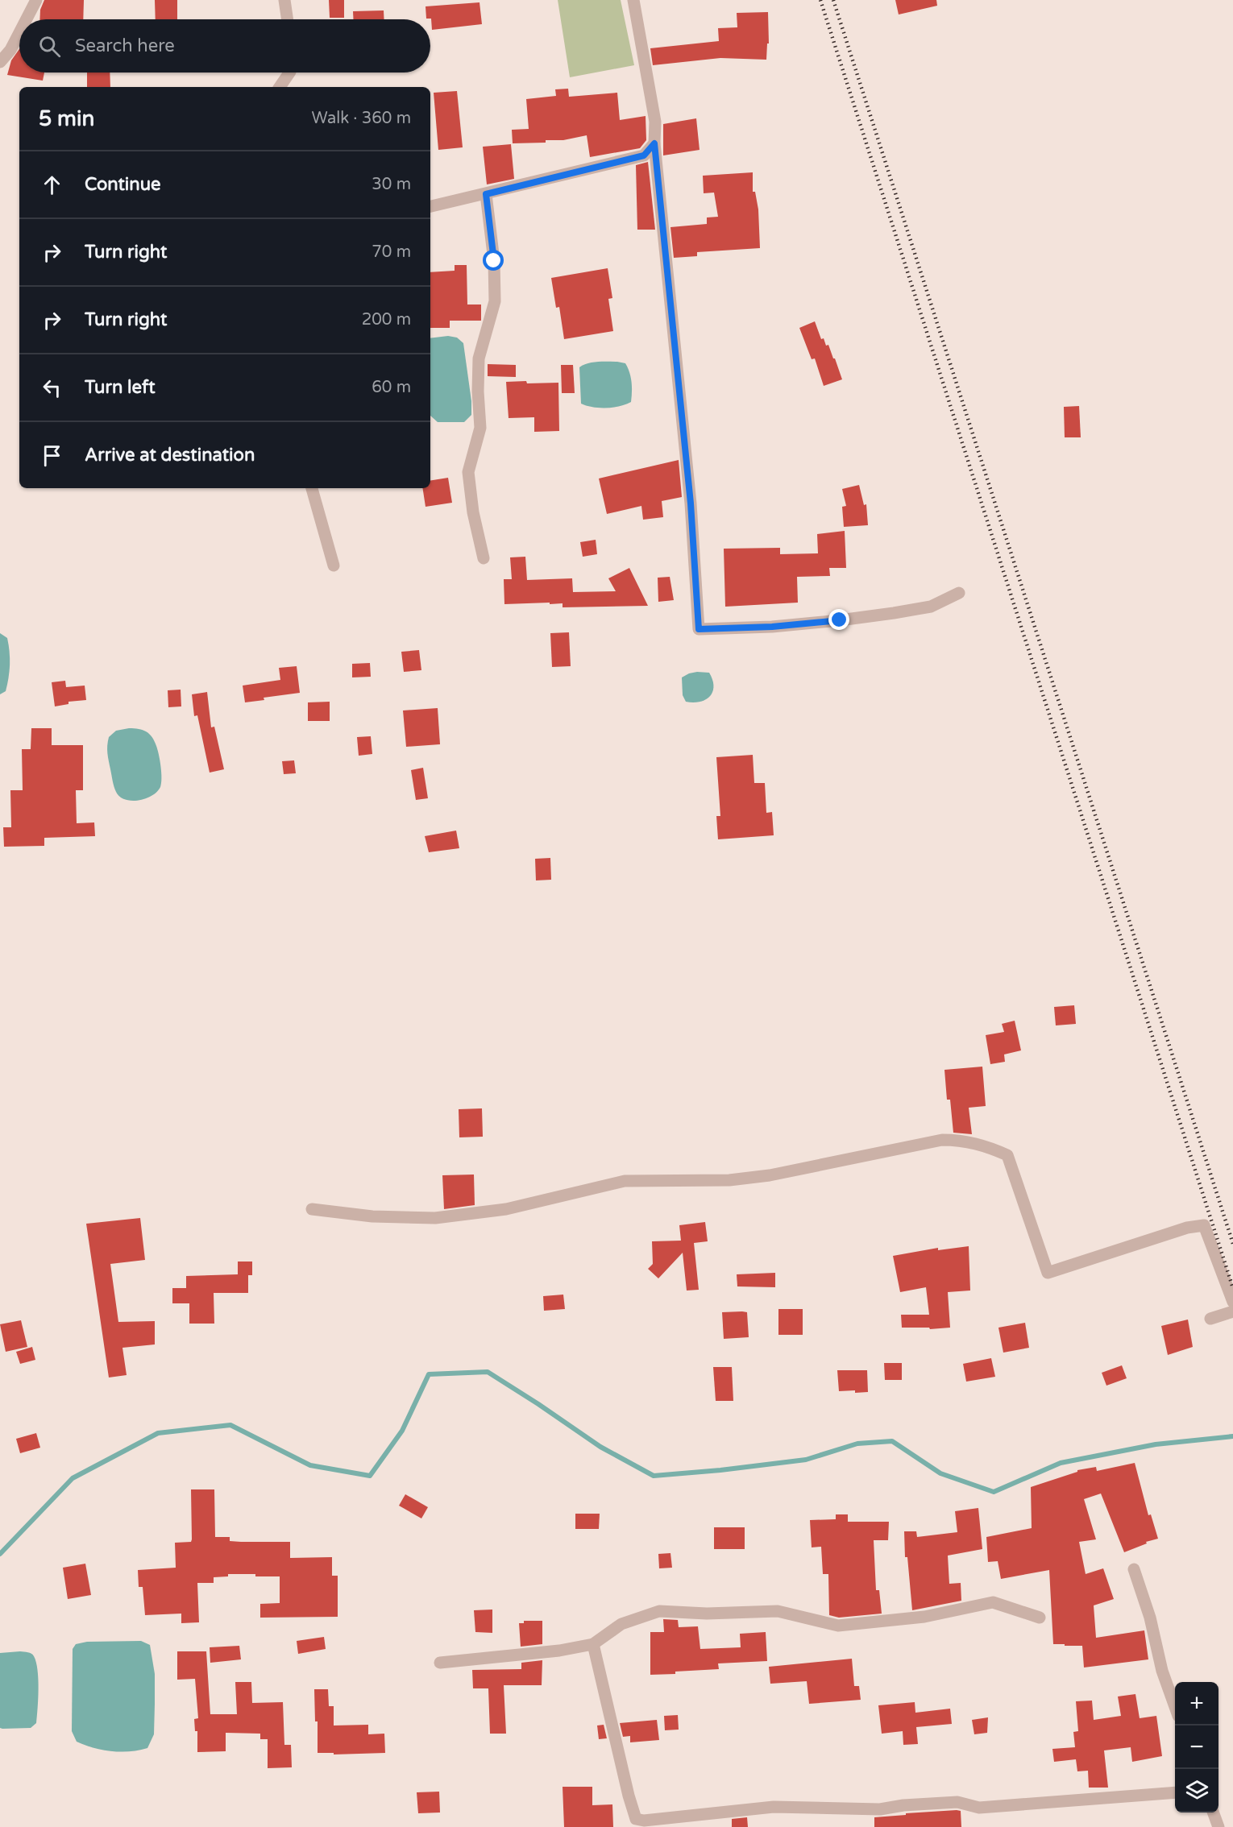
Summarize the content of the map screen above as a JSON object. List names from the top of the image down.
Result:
{
  "page": {
    "search": "Search here",
    "heading": ["5 min", "Walk · 360 m"],
    "list": [
      ["Continue", "30 m"],
      ["Turn right", "70 m"],
      ["Turn right", "200 m"],
      ["Turn left", "60 m"],
      "Arrive at destination"
    ],
    "map_buttons": ["+", "−"]
  }
}
